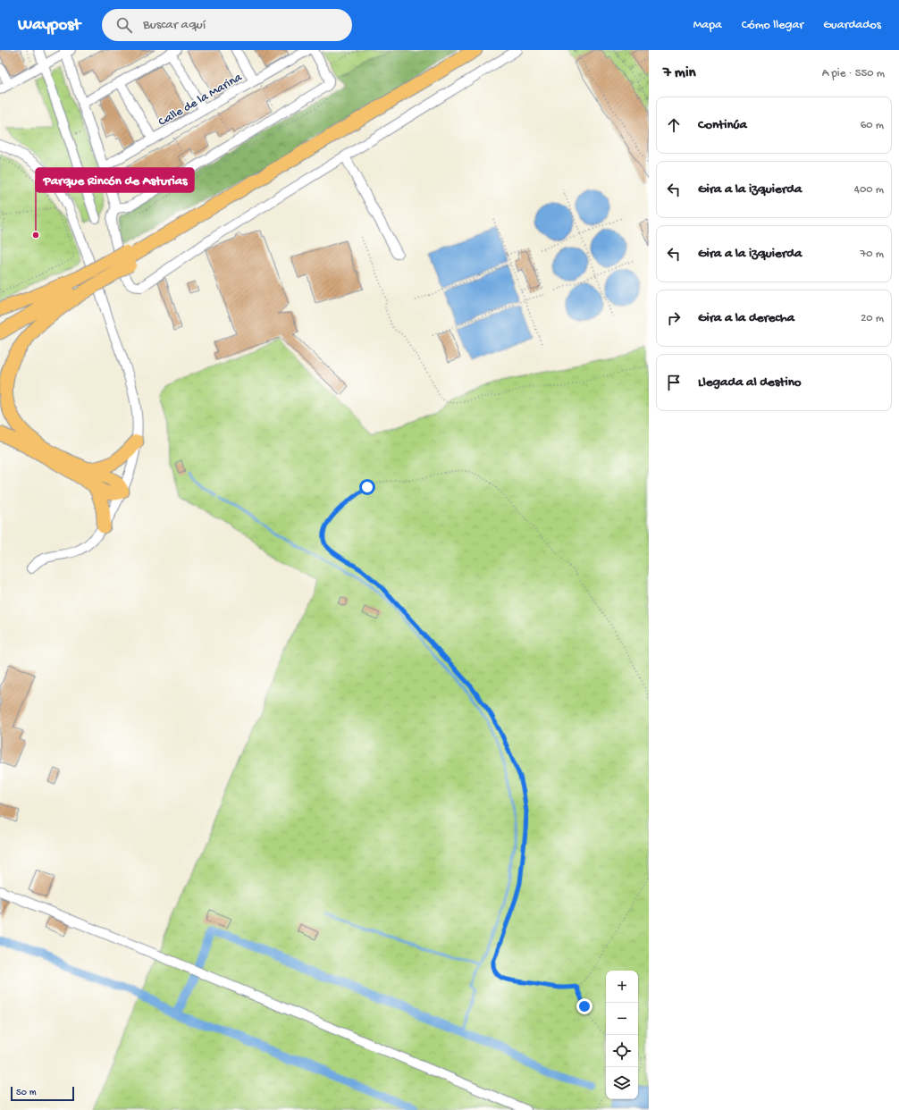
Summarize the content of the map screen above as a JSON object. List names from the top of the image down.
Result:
{
  "streets": {
    "street": ["Calle de la Marina"]
  },
  "places": ["Parque Rincón de Asturias"],
  "scale_bar": "50 m",
  "page": {
    "header": "Waypost",
    "search": "Buscar aquí",
    "nav": ["Mapa", "Cómo llegar", "Guardados"],
    "heading": ["7 min", "A pie · 550 m"],
    "list": [
      ["Continúa", "60 m"],
      ["Gira a la izquierda", "400 m"],
      ["Gira a la izquierda", "70 m"],
      ["Gira a la derecha", "20 m"],
      "Llegada al destino"
    ],
    "map_buttons": ["+", "−"],
    "scale": "50 m"
  }
}
